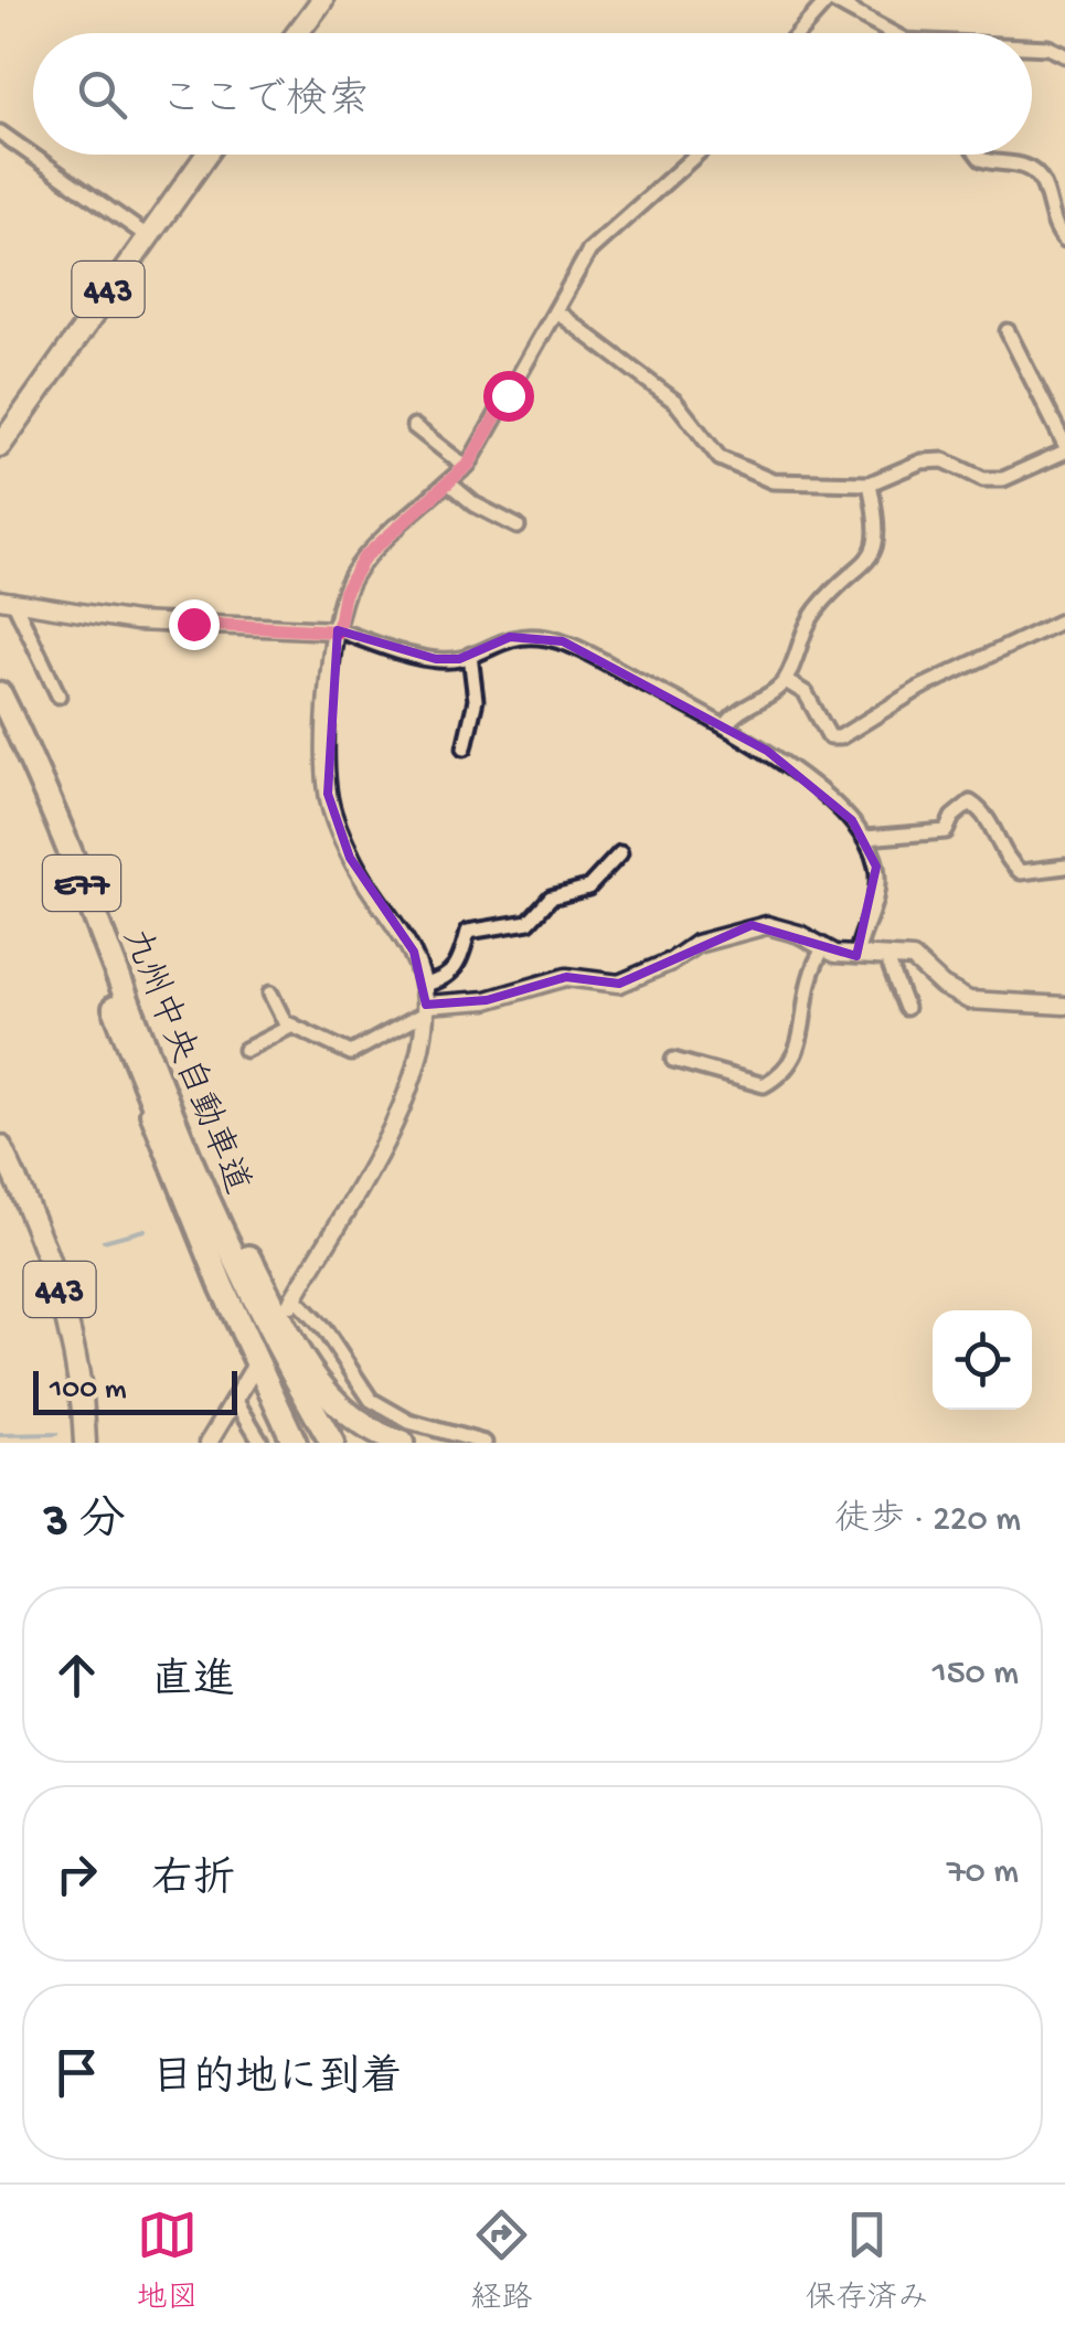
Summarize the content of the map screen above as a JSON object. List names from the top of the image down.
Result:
{
  "streets": {
    "highway": ["443", "E77", "九州中央自動車道"]
  },
  "scale_bar": "100 m",
  "page": {
    "search": "ここで検索",
    "scale": "100 m",
    "heading": ["3 分", "徒歩 · 220 m"],
    "list": [
      ["直進", "150 m"],
      ["右折", "70 m"],
      "目的地に到着"
    ],
    "nav": ["地図", "経路", "保存済み"]
  }
}
